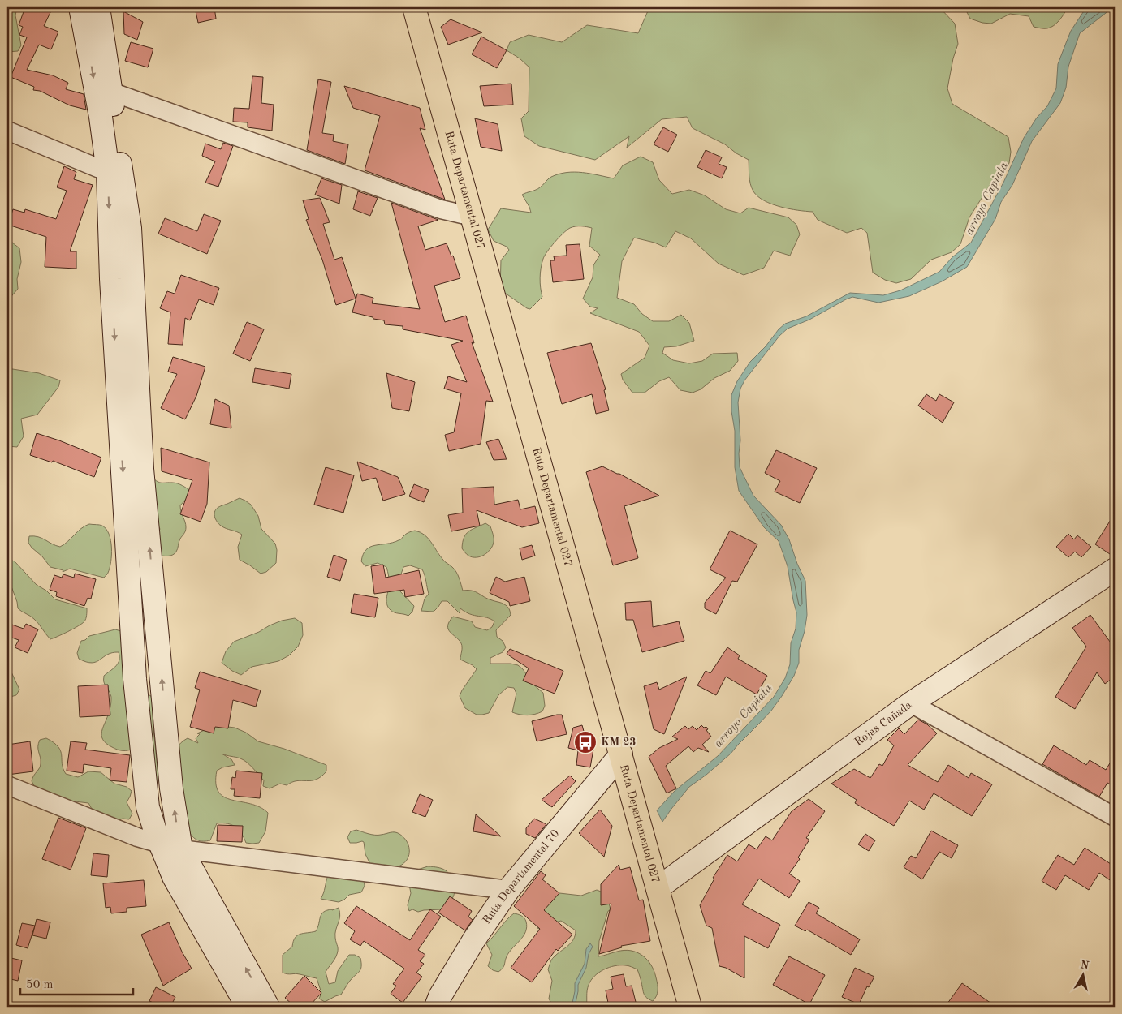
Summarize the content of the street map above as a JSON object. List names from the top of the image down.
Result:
{
  "streets": {
    "main road": ["Ruta Departamental 027"],
    "street": ["Rojas Cañada", "Ruta Departamental 70"]
  },
  "crossings": [
    ["Ruta Departamental 027", "Rojas Cañada"],
    ["Ruta Departamental 027", "Ruta Departamental 70"]
  ],
  "water": ["arroyo Capiata"],
  "places": {
    "bus stop": ["KM 23"]
  },
  "scale_bar": "50 m",
  "north": "top"
}
